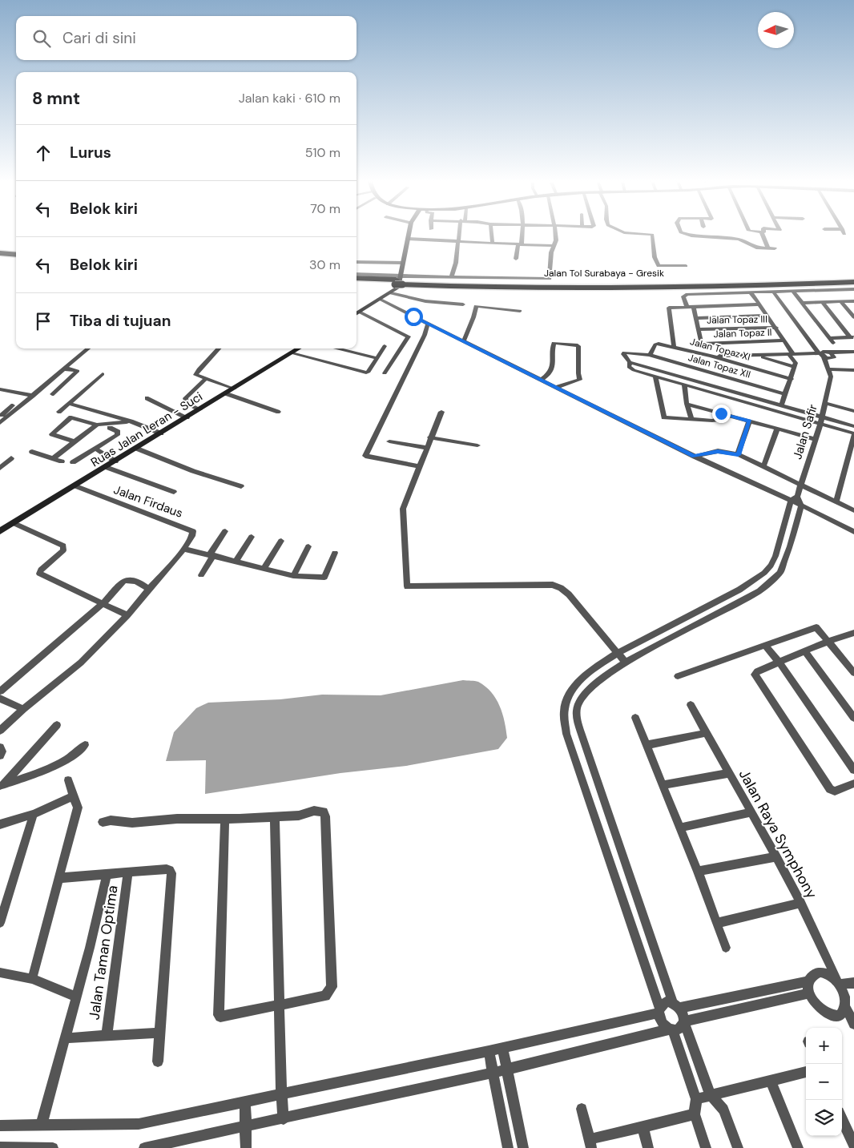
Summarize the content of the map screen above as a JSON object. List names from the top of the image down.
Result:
{
  "streets": {
    "highway": ["Jalan Tol Surabaya - Gresik"],
    "main road": ["Ruas Jalan Leran - Suci"],
    "street": [
      "Jalan Topaz III",
      "Jalan Topaz II",
      "Jalan Topaz XI",
      "Jalan Topaz XII",
      "Jalan Safir",
      "Jalan Firdaus",
      "Jalan Raya Symphony",
      "Jalan Taman Optima"
    ]
  },
  "crossings": [
    ["Jalan Topaz XI", "Jalan Topaz XII"],
    ["Ruas Jalan Leran - Suci", "Jalan Firdaus"]
  ],
  "north": "left",
  "page": {
    "search": "Cari di sini",
    "heading": ["8 mnt", "Jalan kaki · 610 m"],
    "list": [
      ["Lurus", "510 m"],
      ["Belok kiri", "70 m"],
      ["Belok kiri", "30 m"],
      "Tiba di tujuan"
    ],
    "map_buttons": ["+", "−"]
  }
}
